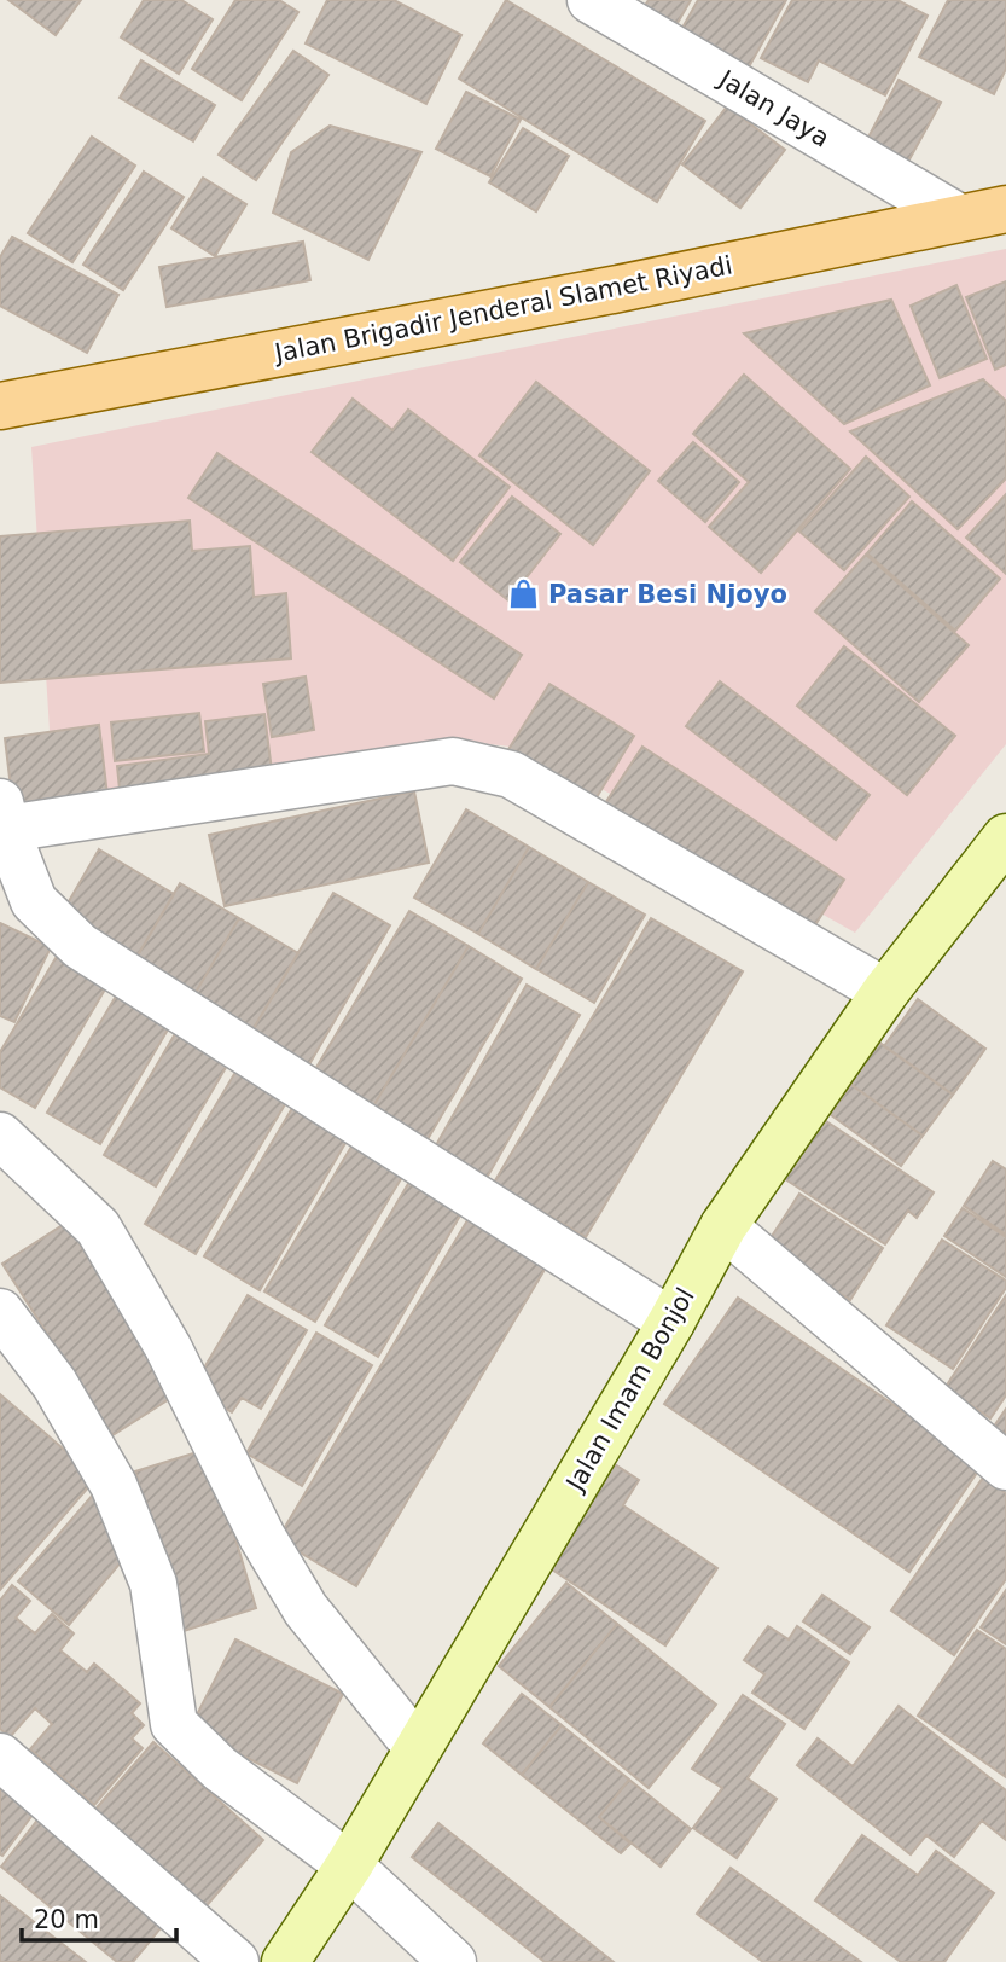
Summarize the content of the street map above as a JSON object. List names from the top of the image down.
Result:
{
  "streets": {
    "main road": ["Jalan Brigadir Jenderal Slamet Riyadi", "Jalan Imam Bonjol"],
    "street": ["Jalan Jaya"]
  },
  "crossings": [
    ["Jalan Jaya", "Jalan Brigadir Jenderal Slamet Riyadi"]
  ],
  "places": {
    "shop": ["Pasar Besi Njoyo"]
  },
  "scale_bar": "20 m"
}
